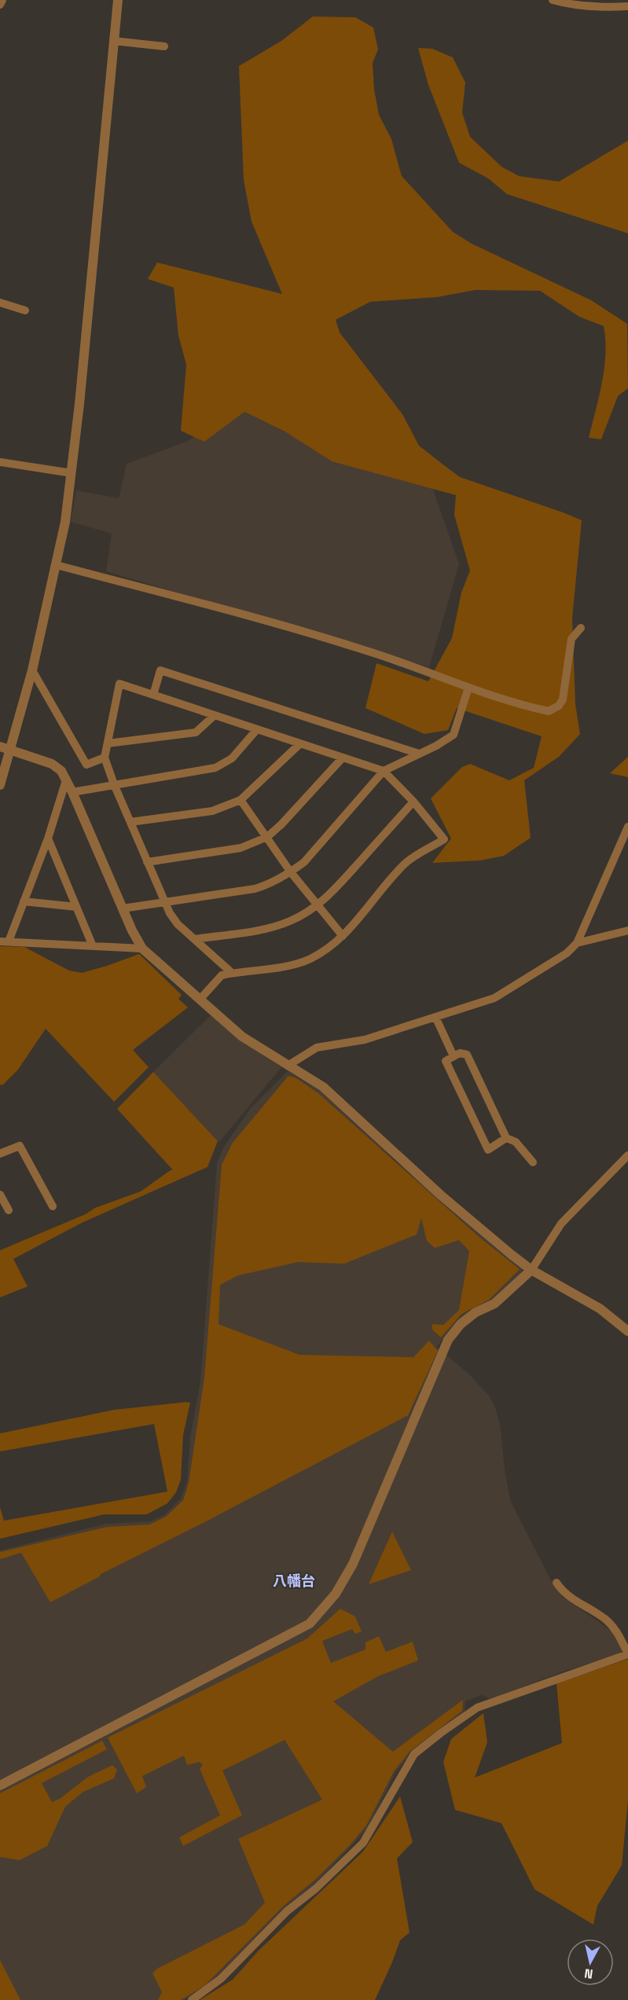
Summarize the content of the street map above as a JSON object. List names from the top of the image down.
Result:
{
  "districts": ["八幡台"],
  "north": "bottom"
}
